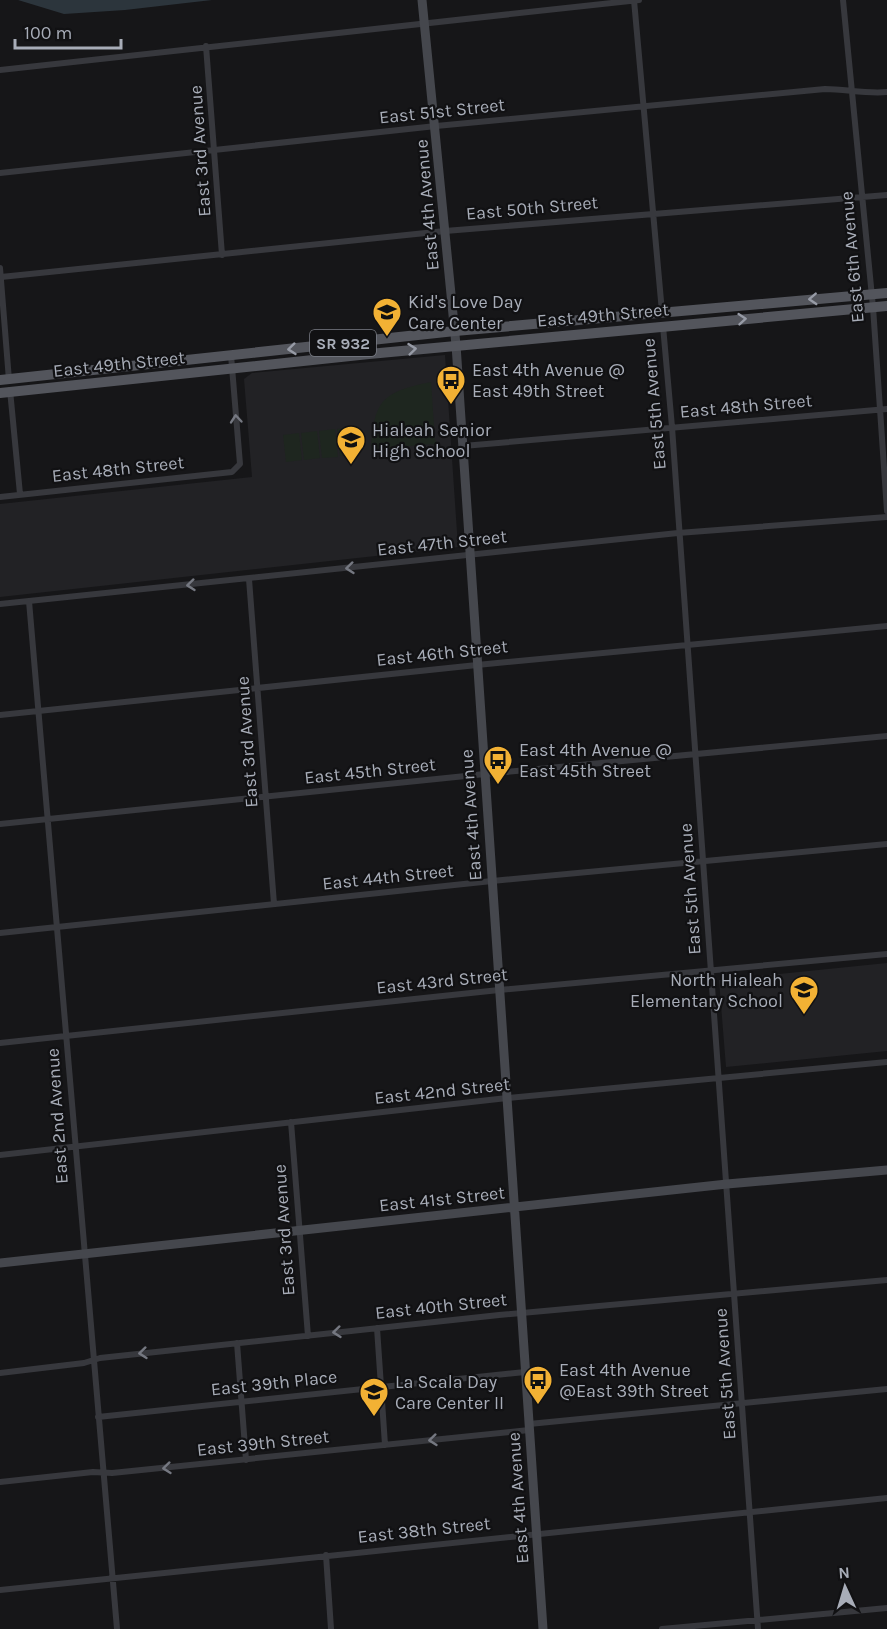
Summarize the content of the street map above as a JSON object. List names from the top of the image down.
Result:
{
  "streets": {
    "main road": [
      "East 4th Avenue",
      "East 49th Street",
      "SR 932",
      "East 41st Street"
    ],
    "street": [
      "East 51st Street",
      "East 3rd Avenue",
      "East 50th Street",
      "East 6th Avenue",
      "East 5th Avenue",
      "East 48th Street",
      "East 47th Street",
      "East 46th Street",
      "East 45th Street",
      "East 44th Street",
      "East 43rd Street",
      "East 42nd Street",
      "East 2nd Avenue",
      "East 40th Street",
      "East 39th Place",
      "East 39th Street",
      "East 38th Street"
    ]
  },
  "crossings": [
    ["East 51st Street", "East 3rd Avenue"],
    ["East 51st Street", "East 4th Avenue"],
    ["East 51st Street", "East 6th Avenue"],
    ["East 51st Street", "East 5th Avenue"],
    ["East 3rd Avenue", "East 50th Street"],
    ["East 3rd Avenue", "East 47th Street"],
    ["East 3rd Avenue", "East 46th Street"],
    ["East 3rd Avenue", "East 45th Street"],
    ["East 3rd Avenue", "East 44th Street"],
    ["East 3rd Avenue", "East 42nd Street"],
    ["East 3rd Avenue", "East 41st Street"],
    ["East 3rd Avenue", "East 40th Street"],
    ["East 4th Avenue", "East 50th Street"],
    ["East 4th Avenue", "East 49th Street"],
    ["East 4th Avenue", "East 48th Street"],
    ["East 4th Avenue", "East 47th Street"],
    ["East 4th Avenue", "East 46th Street"],
    ["East 4th Avenue", "East 45th Street"],
    ["East 4th Avenue", "East 44th Street"],
    ["East 4th Avenue", "East 43rd Street"],
    ["East 4th Avenue", "East 42nd Street"],
    ["East 4th Avenue", "East 41st Street"],
    ["East 4th Avenue", "East 40th Street"],
    ["East 4th Avenue", "East 39th Place"],
    ["East 4th Avenue", "East 39th Street"],
    ["East 4th Avenue", "East 38th Street"],
    ["East 50th Street", "East 6th Avenue"],
    ["East 50th Street", "East 5th Avenue"],
    ["East 6th Avenue", "East 49th Street"],
    ["East 6th Avenue", "East 48th Street"],
    ["East 49th Street", "East 5th Avenue"],
    ["East 49th Street", "East 48th Street"],
    ["East 5th Avenue", "East 48th Street"],
    ["East 5th Avenue", "East 47th Street"],
    ["East 5th Avenue", "East 46th Street"],
    ["East 5th Avenue", "East 45th Street"],
    ["East 5th Avenue", "East 44th Street"],
    ["East 5th Avenue", "East 43rd Street"],
    ["East 5th Avenue", "East 42nd Street"],
    ["East 5th Avenue", "East 41st Street"],
    ["East 5th Avenue", "East 40th Street"],
    ["East 5th Avenue", "East 39th Street"],
    ["East 5th Avenue", "East 38th Street"],
    ["East 47th Street", "East 2nd Avenue"],
    ["East 46th Street", "East 2nd Avenue"],
    ["East 45th Street", "East 2nd Avenue"],
    ["East 44th Street", "East 2nd Avenue"],
    ["East 43rd Street", "East 2nd Avenue"],
    ["East 42nd Street", "East 2nd Avenue"],
    ["East 2nd Avenue", "East 41st Street"],
    ["East 2nd Avenue", "East 40th Street"],
    ["East 2nd Avenue", "East 39th Place"],
    ["East 2nd Avenue", "East 39th Street"],
    ["East 2nd Avenue", "East 38th Street"]
  ],
  "one_way": ["East 47th Street"],
  "places": {
    "school or university": [
      "Kid's Love Day Care Center",
      "Hialeah Senior High School",
      "North Hialeah Elementary School",
      "La Scala Day Care Center II"
    ],
    "bus stop": ["East 4th Avenue @ East 49th Street", "East 4th Avenue @ East 45th Street", "East 4th Avenue @East 39th Street"]
  },
  "scale_bar": "100 m",
  "north": "top"
}
